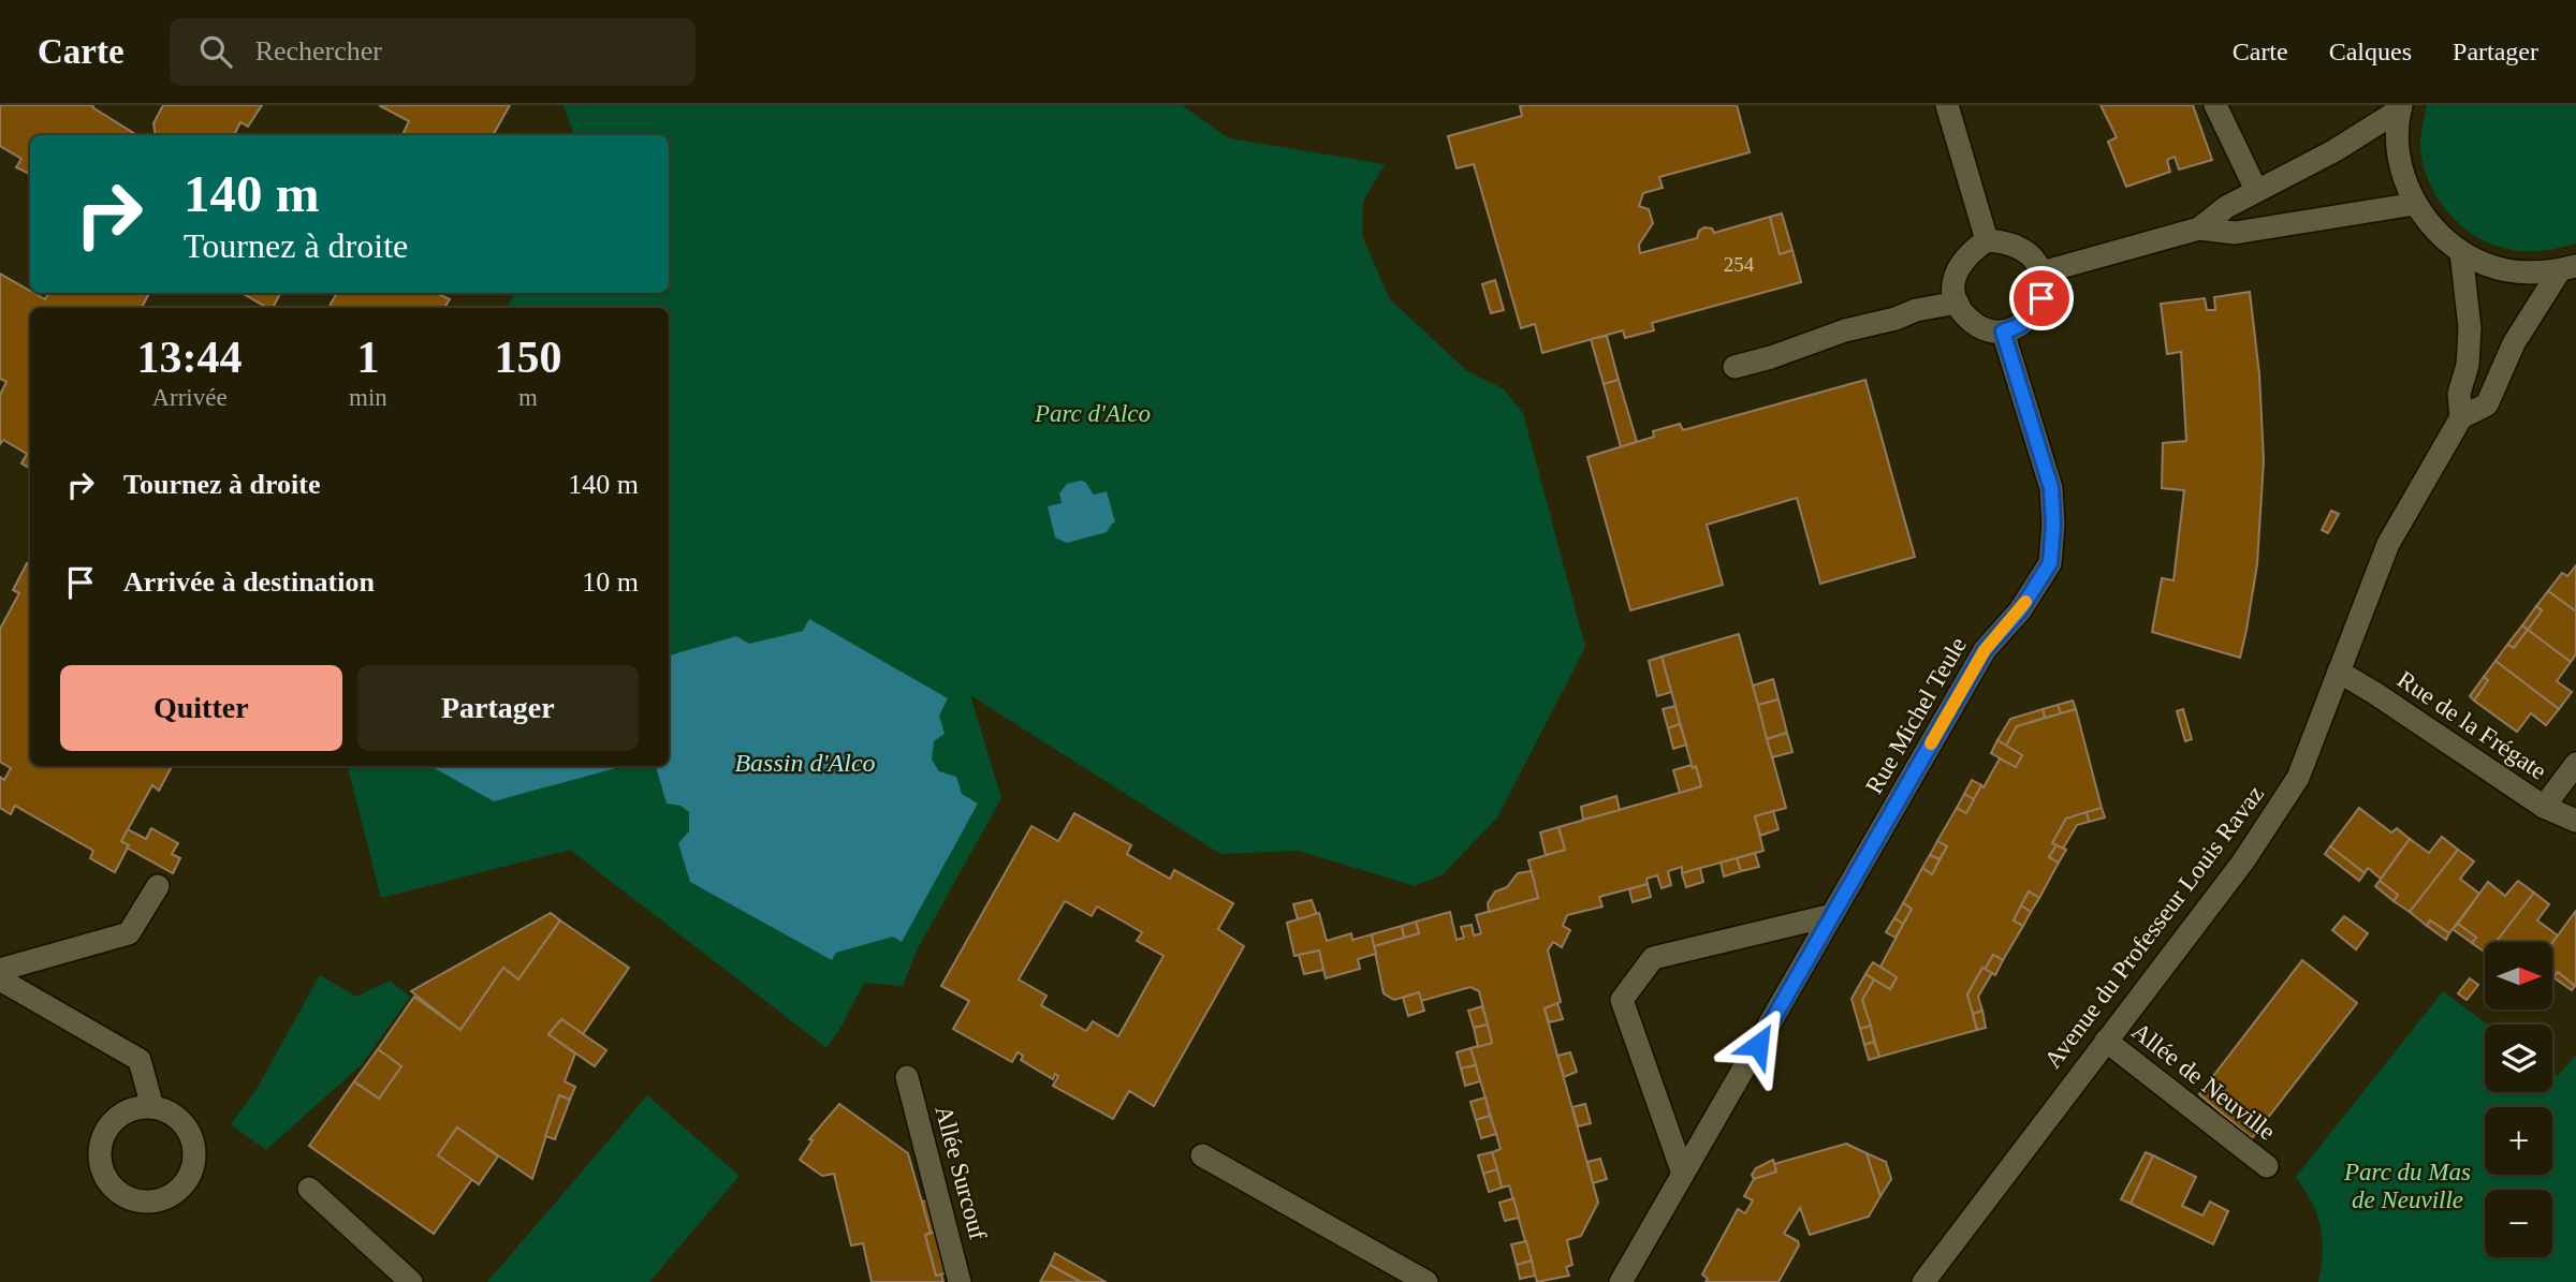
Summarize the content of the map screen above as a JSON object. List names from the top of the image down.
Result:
{
  "streets": {
    "street": [
      "Rue Michel Teule",
      "Rue de la Frégate",
      "Avenue du Professeur Louis Ravaz",
      "Allée de Neuville",
      "Allée Surcouf"
    ]
  },
  "crossings": [
    ["Rue de la Frégate", "Avenue du Professeur Louis Ravaz"],
    ["Avenue du Professeur Louis Ravaz", "Allée de Neuville"]
  ],
  "water": ["Bassin d'Alco"],
  "parks": ["Parc d'Alco", "Parc du Mas de Neuville"],
  "house_numbers": ["254"],
  "north": "right",
  "page": {
    "header": "Carte",
    "search": "Rechercher",
    "nav": ["Carte", "Calques", "Partager"],
    "turn": ["140 m", "Tournez à droite"],
    "eta": [
      "13:44",
      "Arrivée",
      "1",
      "min",
      "150",
      "m"
    ],
    "list": [
      {
        "name": "Tournez à droite",
        "value": "140 m"
      },
      {
        "name": "Arrivée à destination",
        "value": "10 m"
      }
    ],
    "buttons": ["Quitter", "Partager"],
    "map_buttons": ["+", "−"]
  }
}
